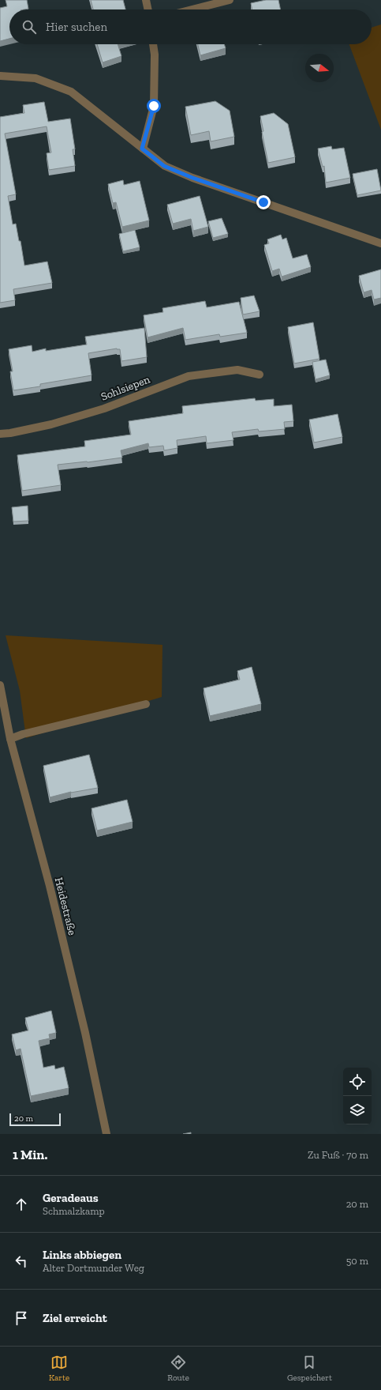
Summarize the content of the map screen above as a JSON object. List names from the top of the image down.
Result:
{
  "streets": {
    "street": ["Sohlsiepen", "Heidestraße"]
  },
  "scale_bar": "20 m",
  "north": "right",
  "page": {
    "search": "Hier suchen",
    "scale": "20 m",
    "heading": ["1 Min.", "Zu Fuß · 70 m"],
    "list": [
      ["Geradeaus", "Schmalzkamp", "20 m"],
      ["Links abbiegen", "Alter Dortmunder Weg", "50 m"],
      "Ziel erreicht"
    ],
    "nav": ["Karte", "Route", "Gespeichert"]
  }
}
